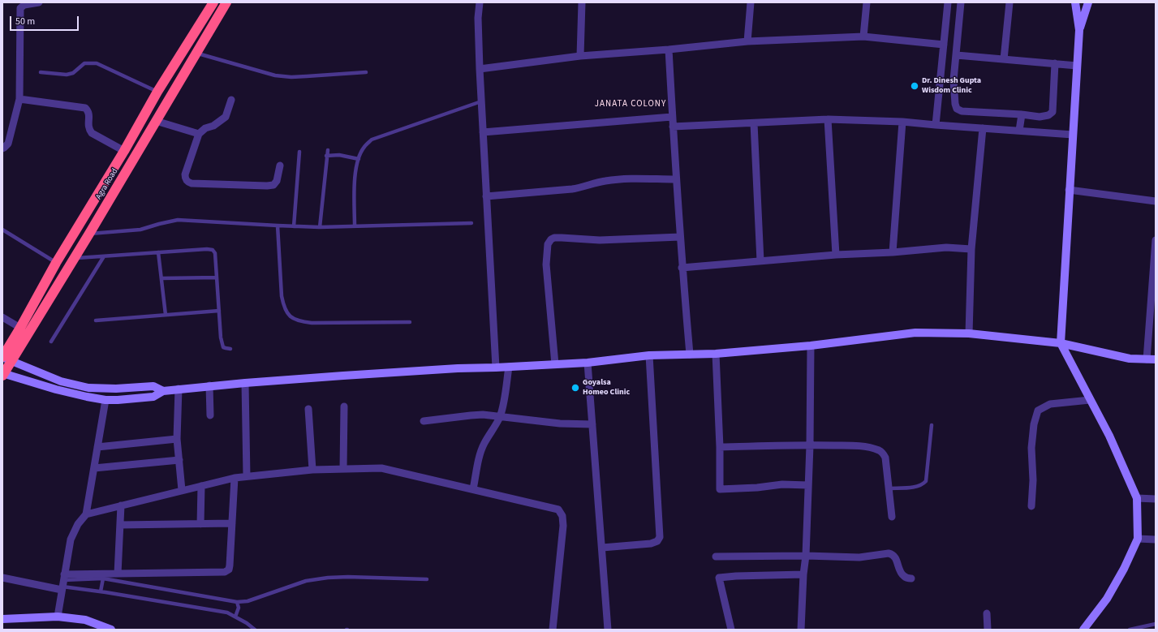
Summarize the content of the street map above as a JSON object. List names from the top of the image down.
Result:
{
  "streets": {
    "highway": ["Agra Road"]
  },
  "districts": ["JANATA COLONY"],
  "places": ["Dr. Dinesh Gupta Wisdom Clinic", "Goyalsa Homeo Clinic"],
  "scale_bar": "50 m"
}
